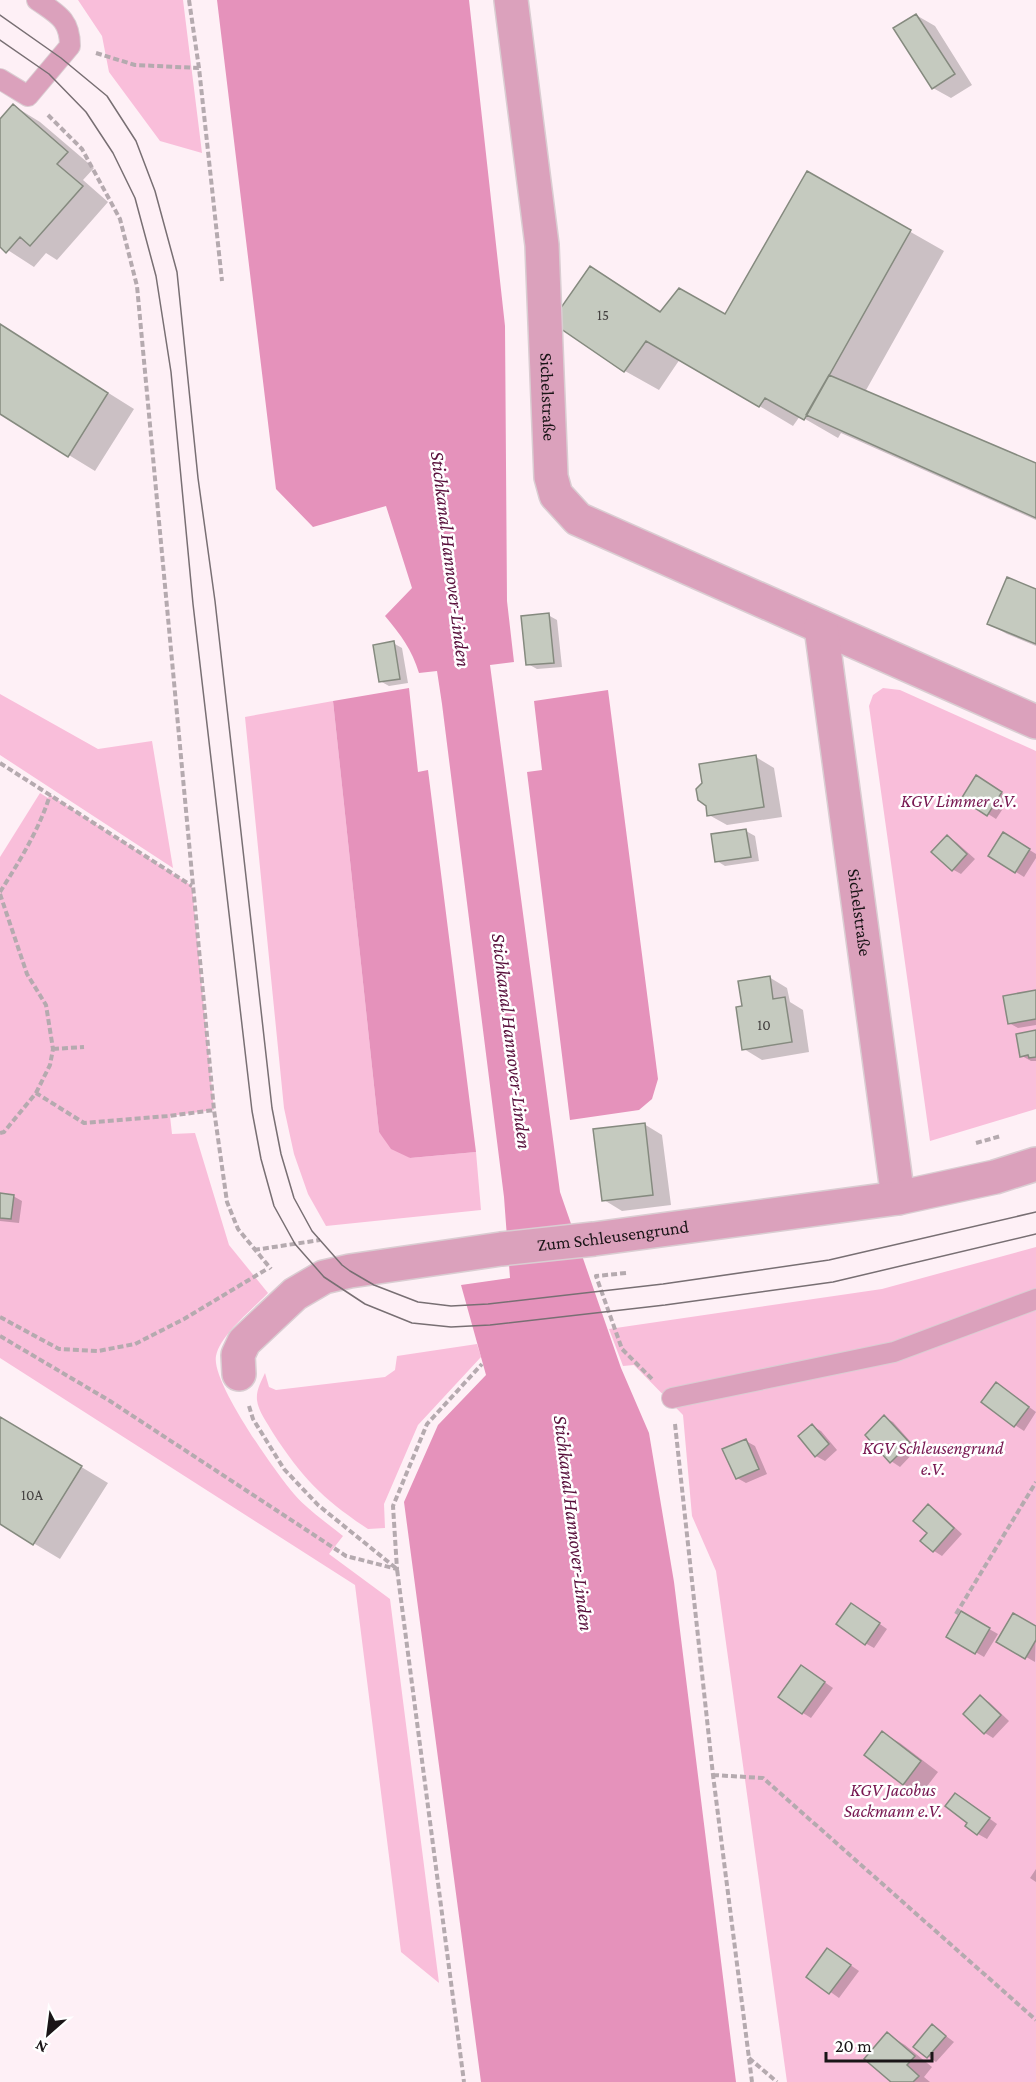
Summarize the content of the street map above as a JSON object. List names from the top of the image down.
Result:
{
  "streets": {
    "street": ["Sichelstraße", "Zum Schleusengrund"]
  },
  "crossings": [
    ["Sichelstraße", "Zum Schleusengrund"]
  ],
  "water": ["Stichkanal Hannover-Linden"],
  "parks": ["KGV Limmer e.V.", "KGV Schleusengrund e.V.", "KGV Jacobus Sackmann e.V."],
  "house_numbers": ["15", "10", "10A"],
  "scale_bar": "20 m",
  "north": "bottom left"
}
